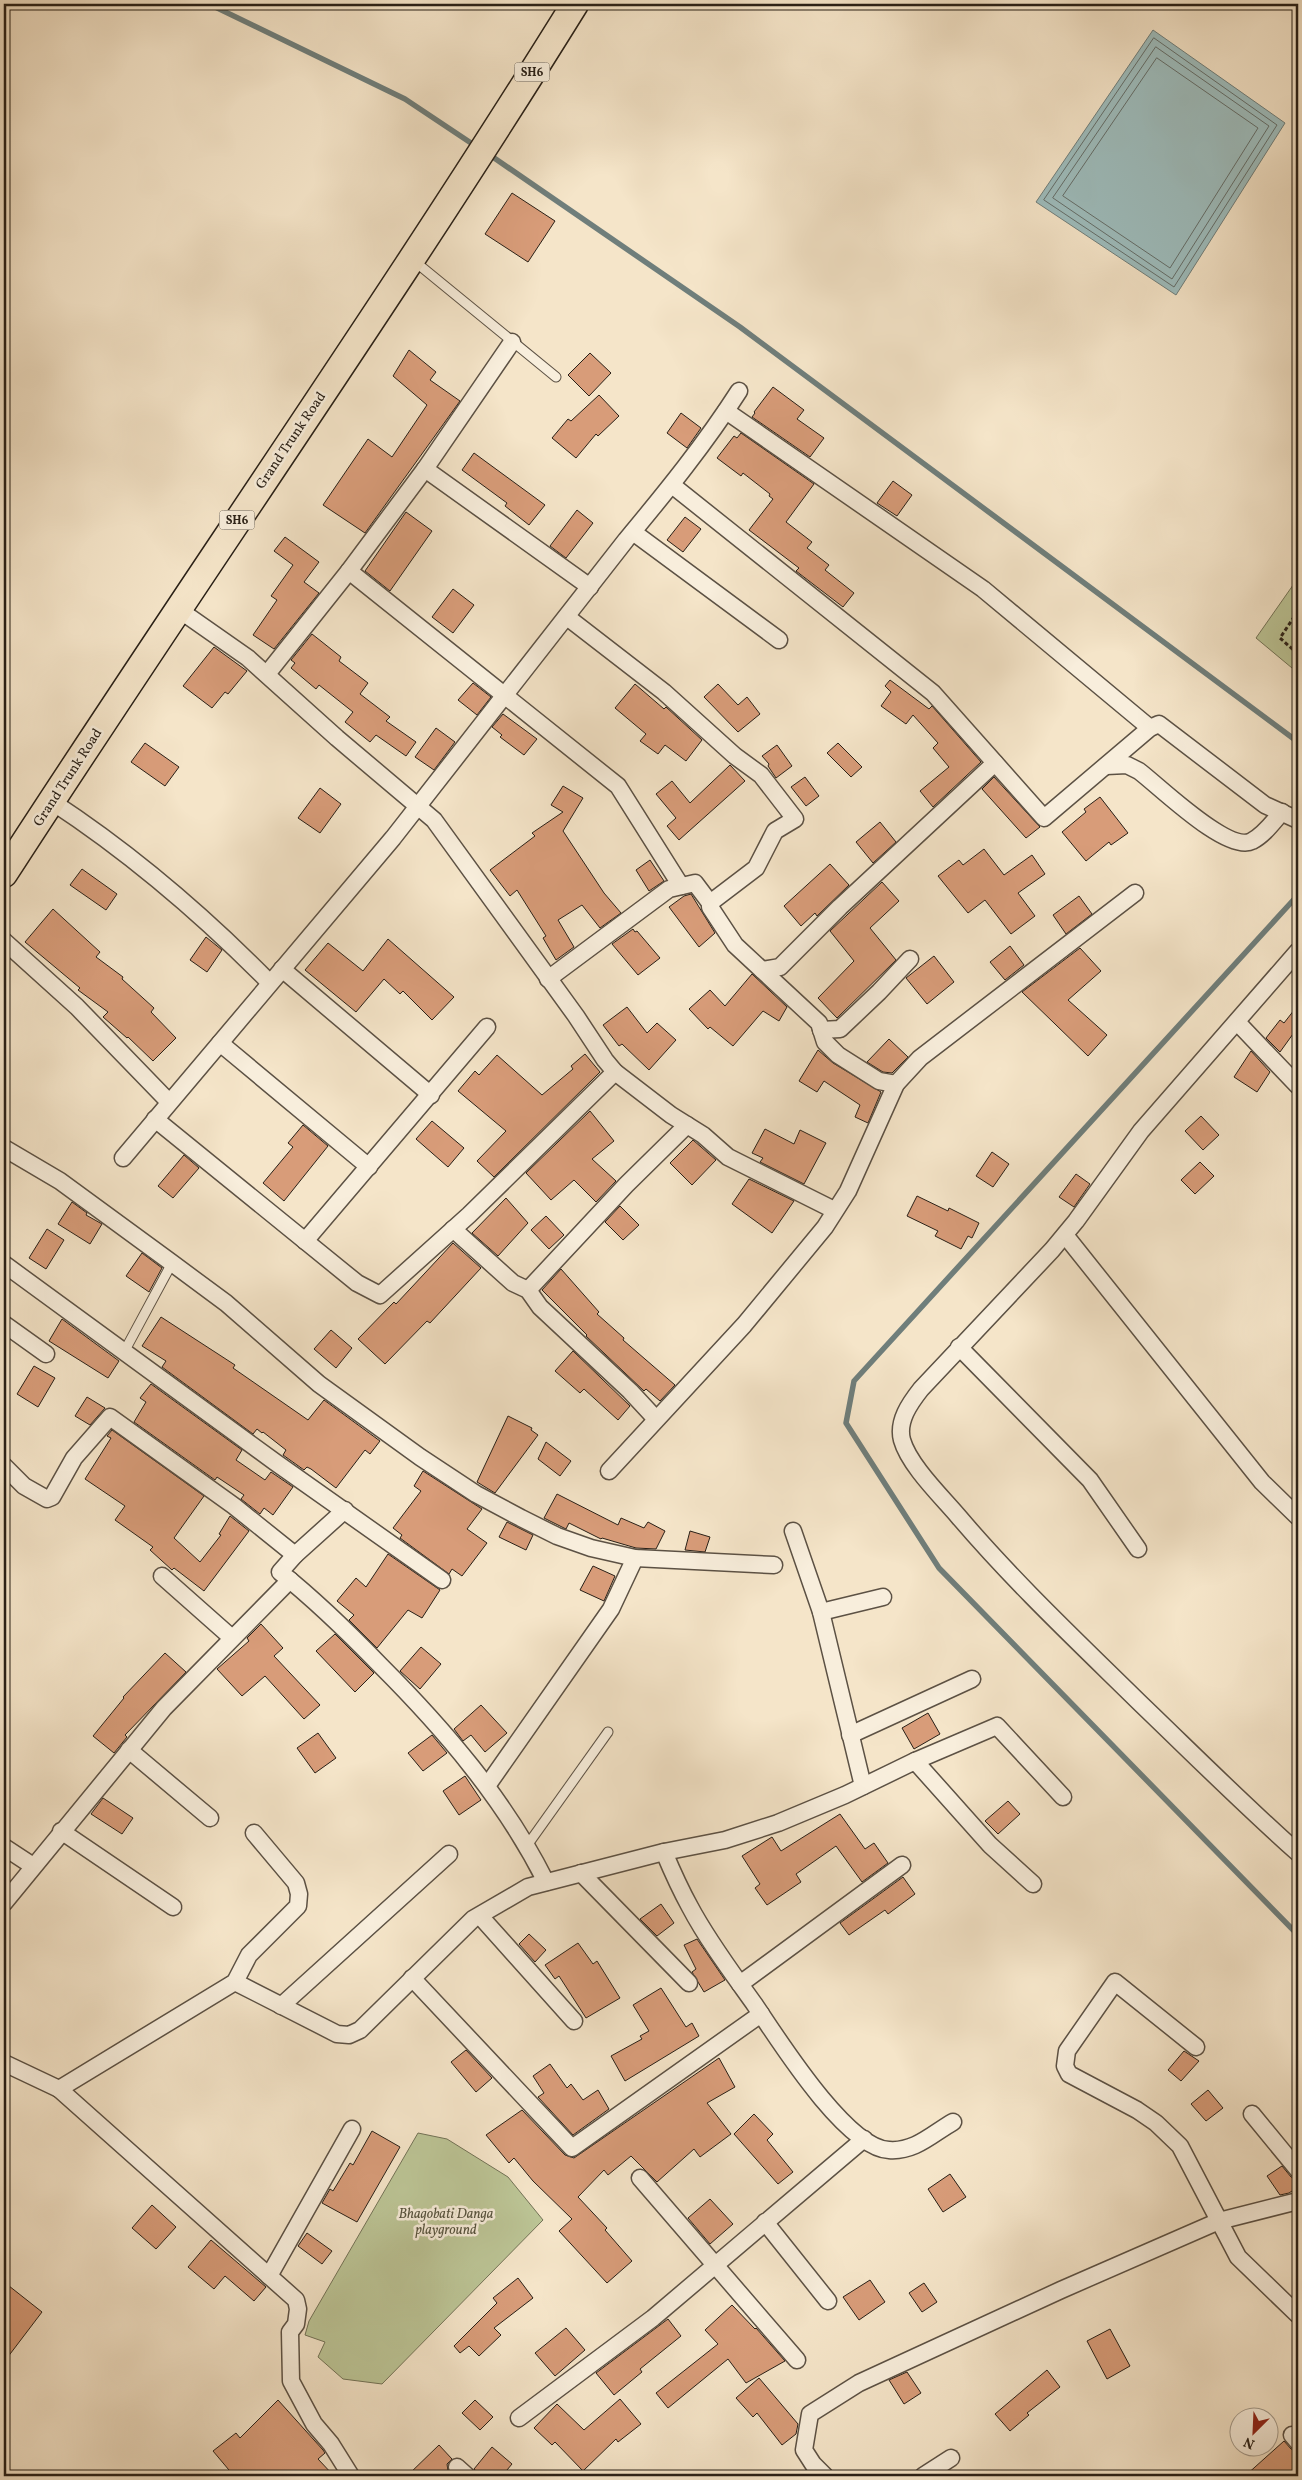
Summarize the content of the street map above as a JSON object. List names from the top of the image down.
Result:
{
  "streets": {
    "main road": ["SH6", "Grand Trunk Road"]
  },
  "parks": ["Bhagobati Danga playground"],
  "north": "bottom left"
}
